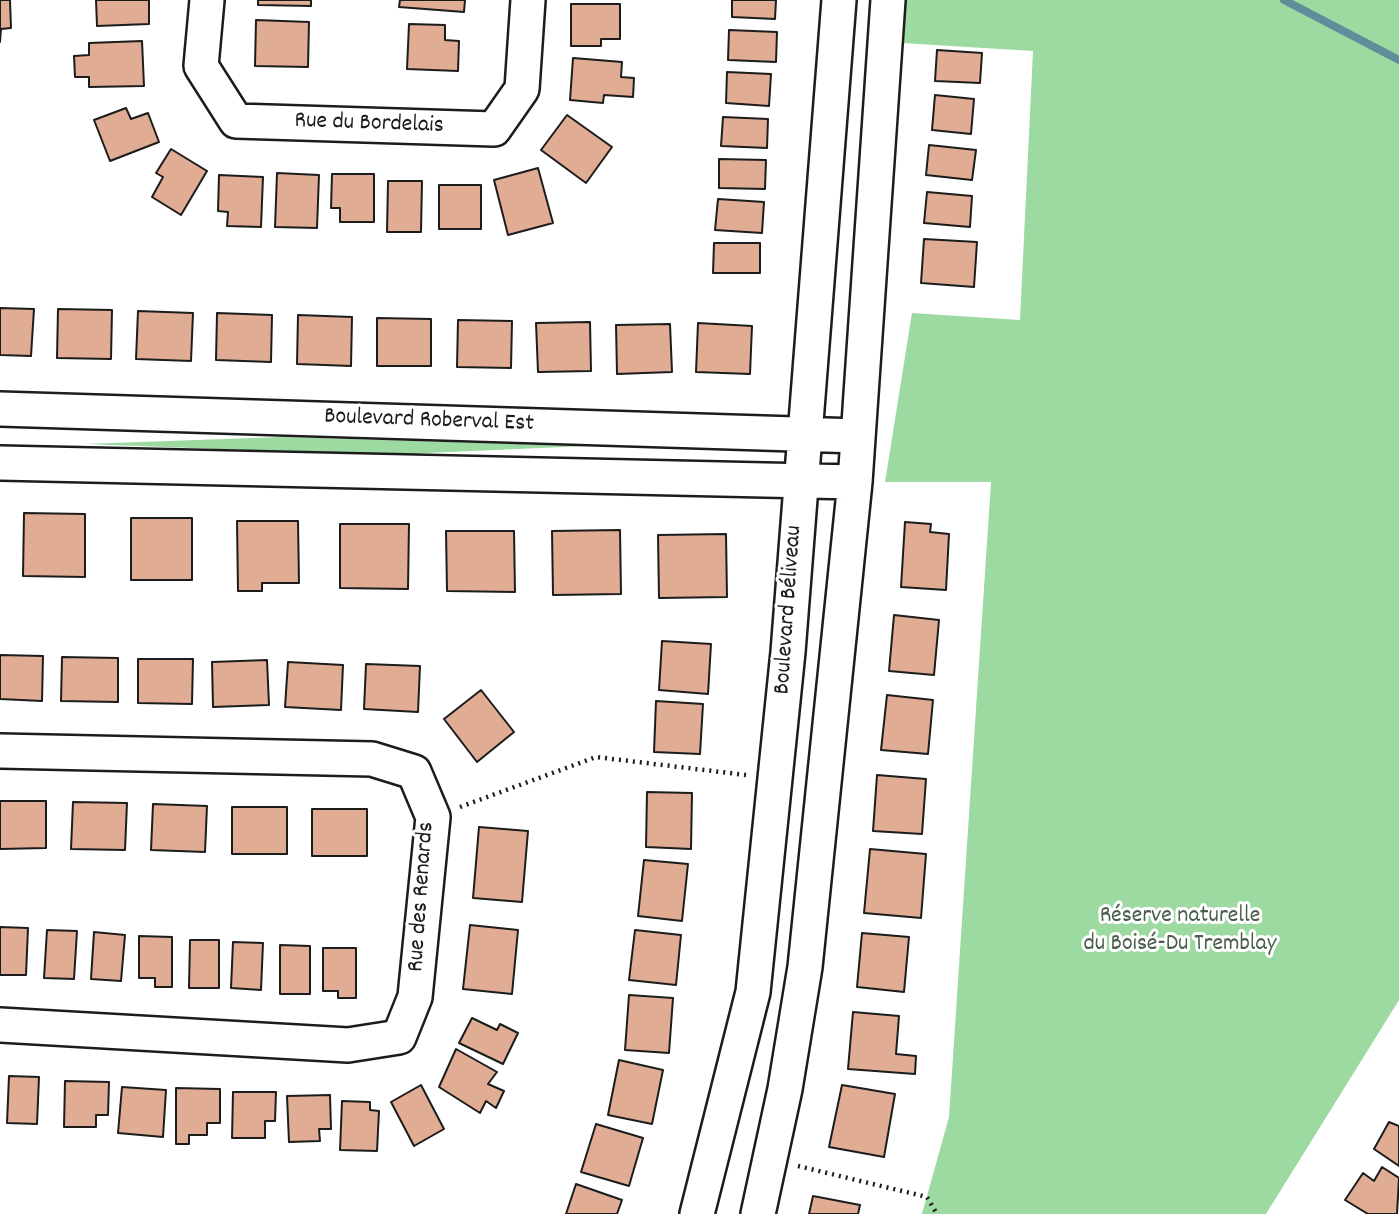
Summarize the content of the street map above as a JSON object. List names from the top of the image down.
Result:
{
  "streets": {
    "street": [
      "Rue du Bordelais",
      "Boulevard Roberval Est",
      "Boulevard Béliveau",
      "Rue des Renards"
    ]
  },
  "crossings": [
    ["Boulevard Roberval Est", "Boulevard Béliveau"]
  ],
  "parks": ["Réserve naturelle du Boisé-Du Tremblay"]
}
